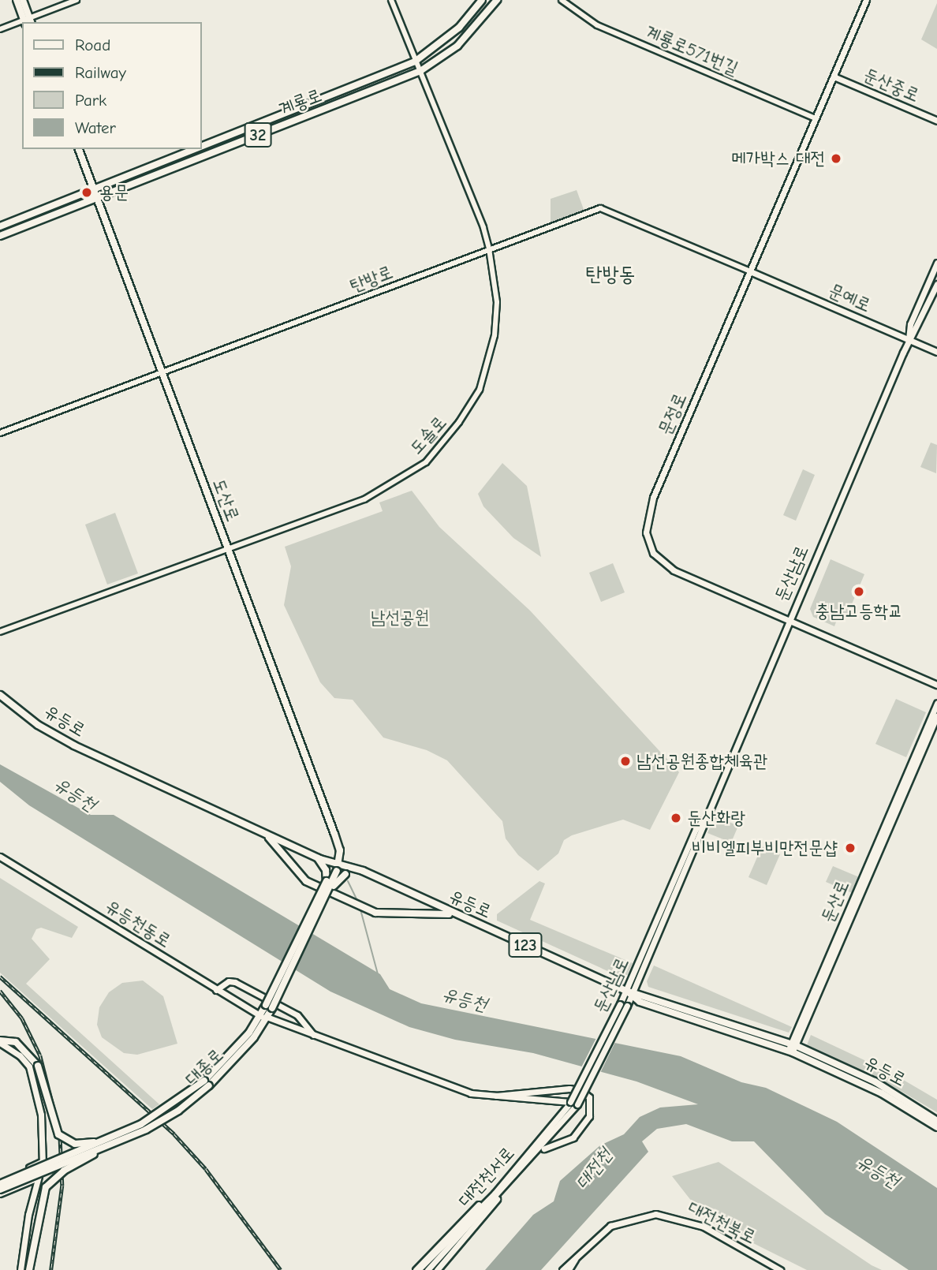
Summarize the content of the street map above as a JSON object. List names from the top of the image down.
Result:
{
  "streets": {
    "main road": [
      "둔산중로",
      "계룡로",
      "32",
      "문예로",
      "문정로",
      "도산로",
      "둔산남로",
      "유등로",
      "둔산로",
      "유등천동로",
      "123",
      "대종로",
      "대전천서로",
      "대전천북로"
    ],
    "street": ["계룡로571번길", "탄방로", "도솔로"]
  },
  "crossings": [
    ["계룡로571번길", "문정로"],
    ["둔산중로", "문정로"],
    ["계룡로", "도솔로"],
    ["계룡로", "도산로"],
    ["탄방로", "문예로"],
    ["탄방로", "문정로"],
    ["탄방로", "도솔로"],
    ["탄방로", "도산로"],
    ["문예로", "문정로"],
    ["문예로", "둔산남로"],
    ["문정로", "둔산남로"],
    ["도솔로", "도산로"],
    ["도산로", "유등로"],
    ["도산로", "대종로"],
    ["둔산남로", "유등로"],
    ["둔산남로", "유등천동로"],
    ["둔산남로", "대전천서로"],
    ["유등로", "둔산로"],
    ["유등로", "대종로"],
    ["유등천동로", "대종로"],
    ["유등천동로", "대전천서로"]
  ],
  "districts": ["탄방동"],
  "water": ["유등천", "대전천"],
  "parks": ["남선공원"],
  "places": [
    "메가박스 대전",
    "용문",
    "충남고등학교",
    "남선공원종합체육관",
    "둔산화랑",
    "비비엘피부비만전문샵"
  ],
  "legend": [
    "Road",
    "Railway",
    "Park",
    "Water"
  ]
}
